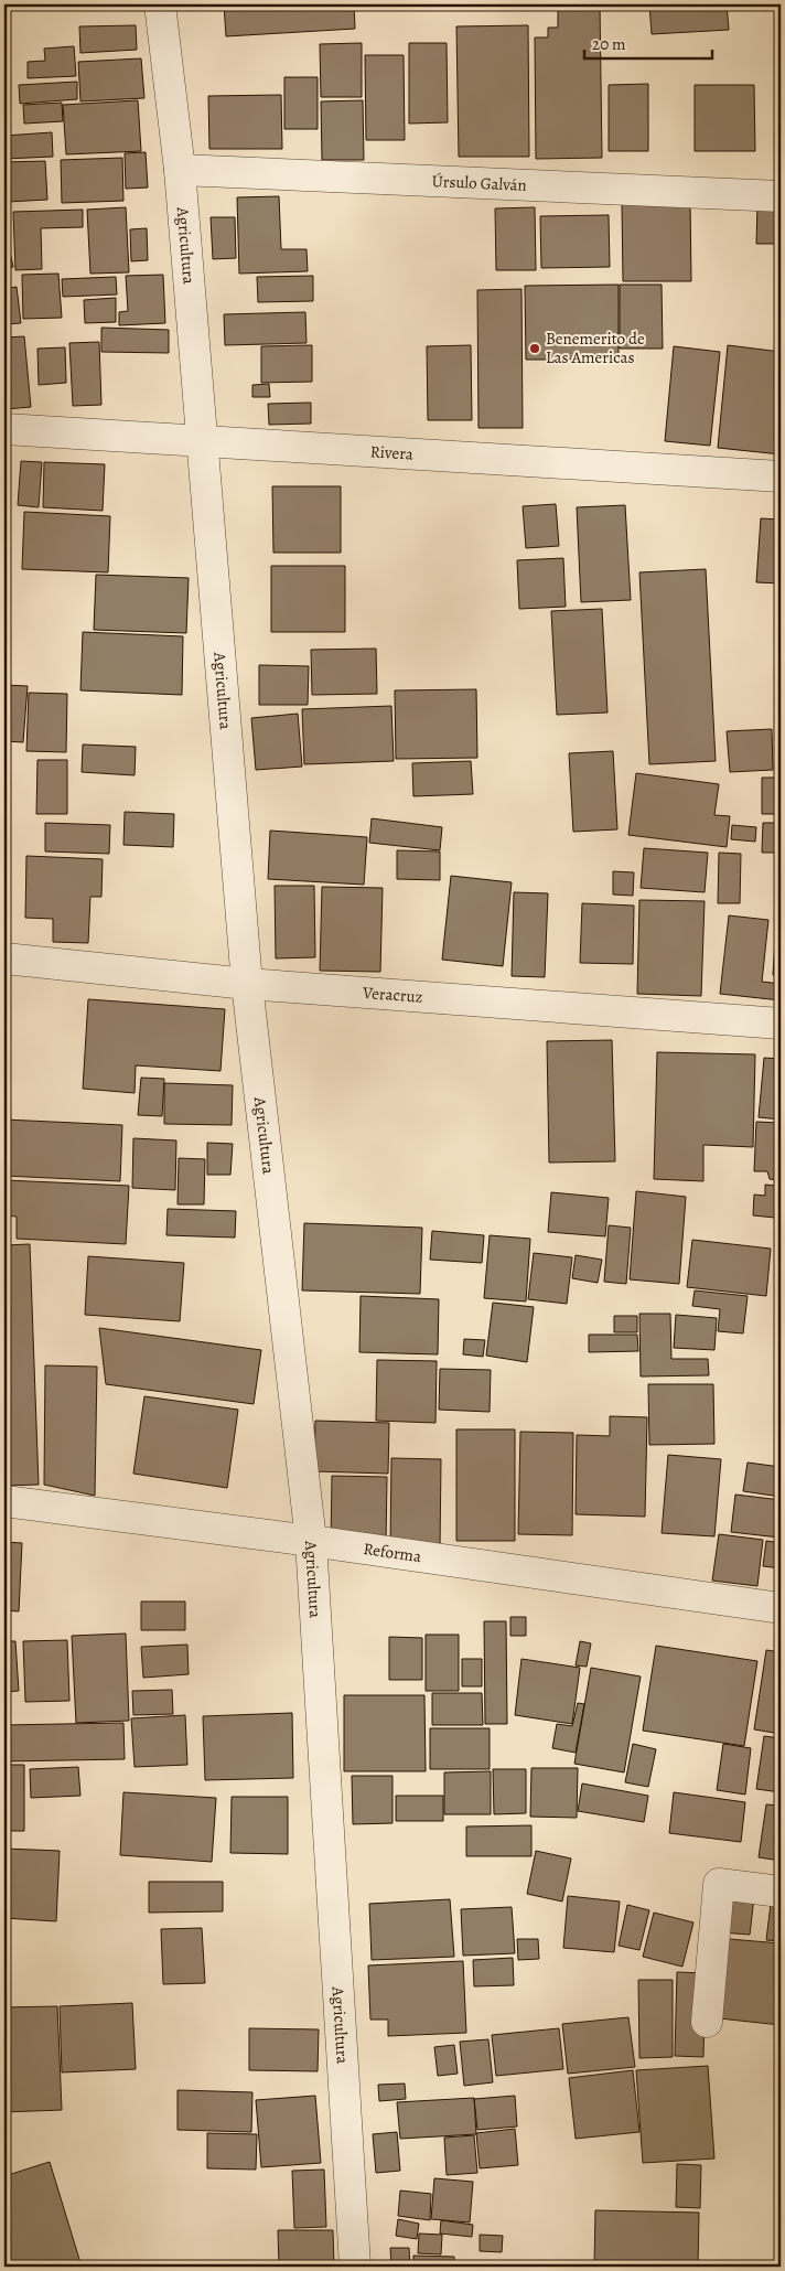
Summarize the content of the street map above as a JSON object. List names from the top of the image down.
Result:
{
  "streets": {
    "street": [
      "Úrsulo Galván",
      "Agricultura",
      "Rivera",
      "Veracruz",
      "Reforma"
    ]
  },
  "crossings": [
    ["Úrsulo Galván", "Agricultura"],
    ["Agricultura", "Rivera"],
    ["Agricultura", "Veracruz"],
    ["Agricultura", "Reforma"]
  ],
  "places": ["Benemerito de Las Americas"],
  "scale_bar": "20 m"
}
